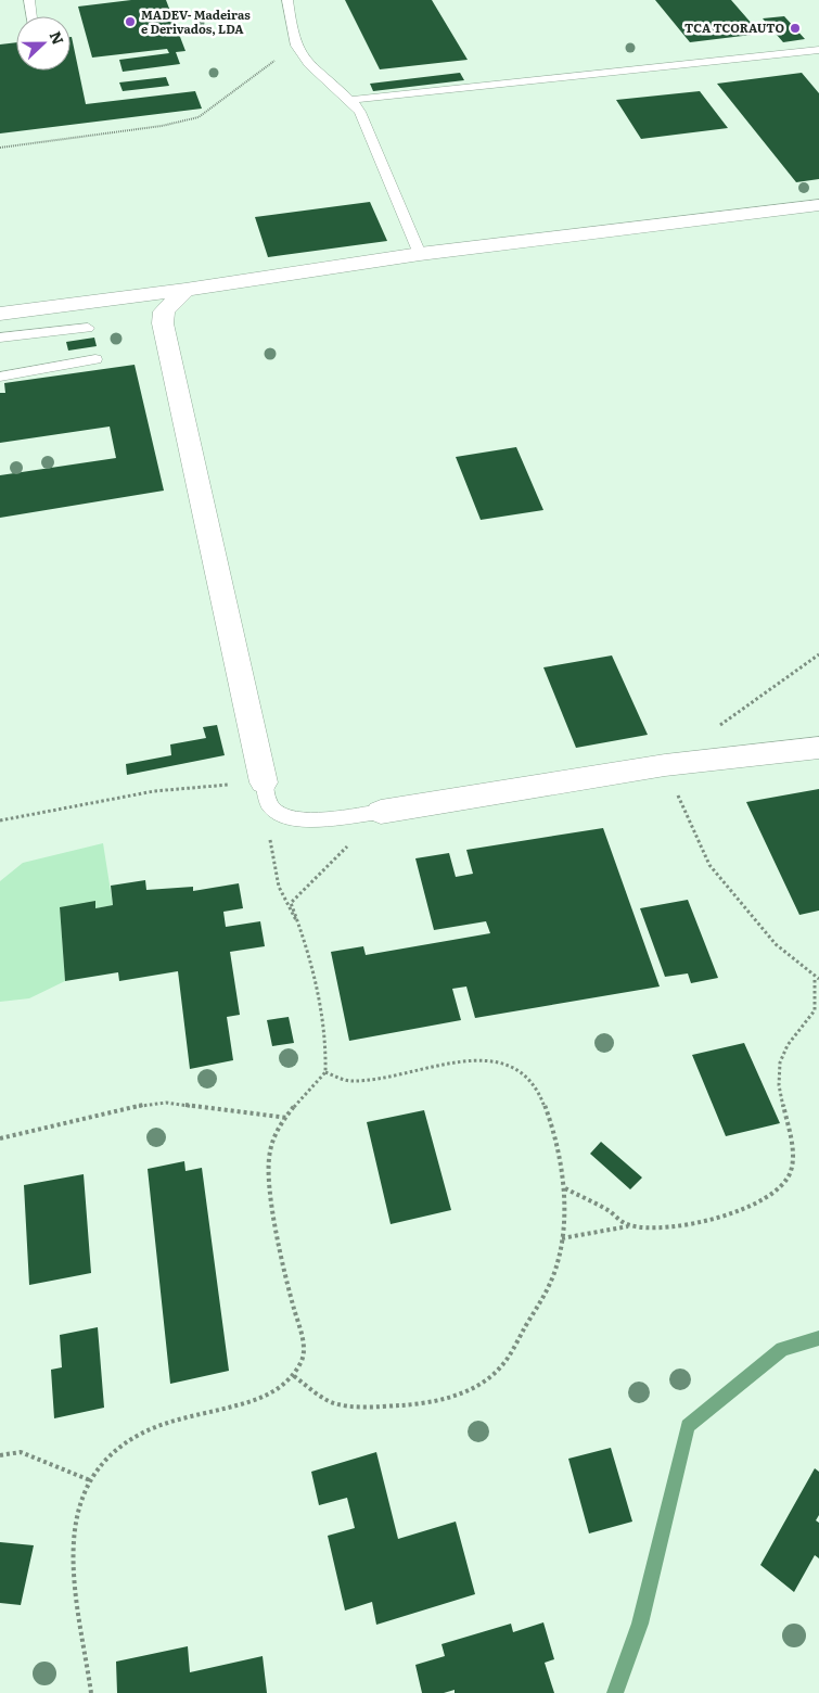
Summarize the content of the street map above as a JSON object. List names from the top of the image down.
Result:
{
  "places": ["MADEV- Madeiras e Derivados, LDA", "TCA TCORAUTO"],
  "north": "right"
}
